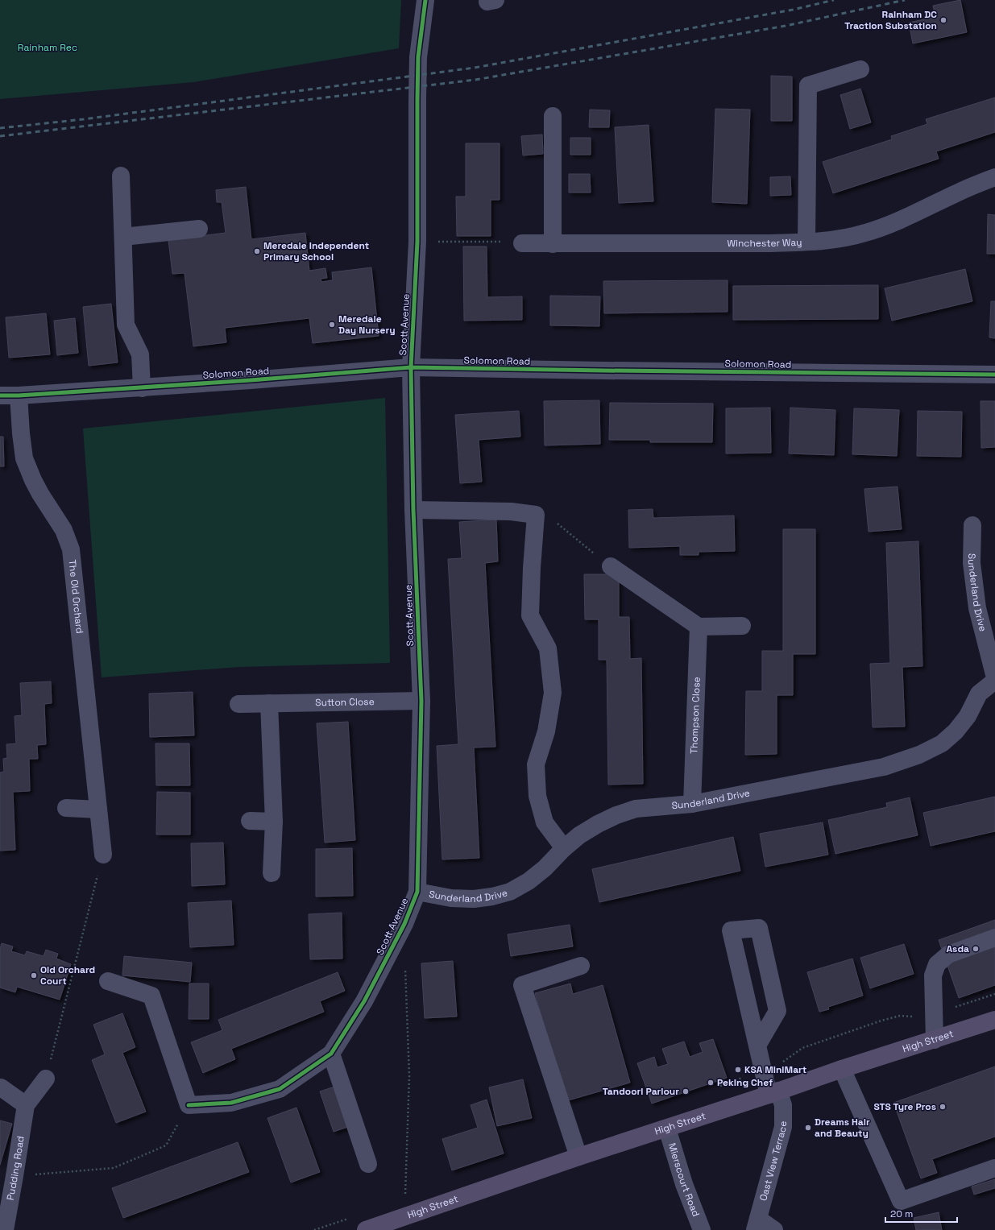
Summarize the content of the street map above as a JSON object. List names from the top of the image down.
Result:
{
  "streets": {
    "main road": ["High Street"],
    "street": [
      "Winchester Way",
      "Scott Avenue",
      "Solomon Road",
      "Sunderland Drive",
      "The Old Orchard",
      "Sutton Close",
      "Thompson Close",
      "Oast View Terrace",
      "Pudding Road",
      "Mierscourt Road"
    ]
  },
  "crossings": [
    ["Scott Avenue", "Solomon Road"],
    ["Scott Avenue", "Sunderland Drive"],
    ["Scott Avenue", "Sutton Close"],
    ["Solomon Road", "The Old Orchard"],
    ["Sunderland Drive", "Thompson Close"],
    ["High Street", "Oast View Terrace"],
    ["High Street", "Mierscourt Road"]
  ],
  "parks": ["Rainham Rec"],
  "places": [
    "Rainham DC Traction Substation",
    "Meredale Independent Primary School",
    "Meredale Day Nursery",
    "Asda",
    "Old Orchard Court",
    "KSA MiniMart",
    "Peking Chef",
    "Tandoori Parlour",
    "STS Tyre Pros",
    "Dreams Hair and Beauty"
  ],
  "scale_bar": "20 m"
}
